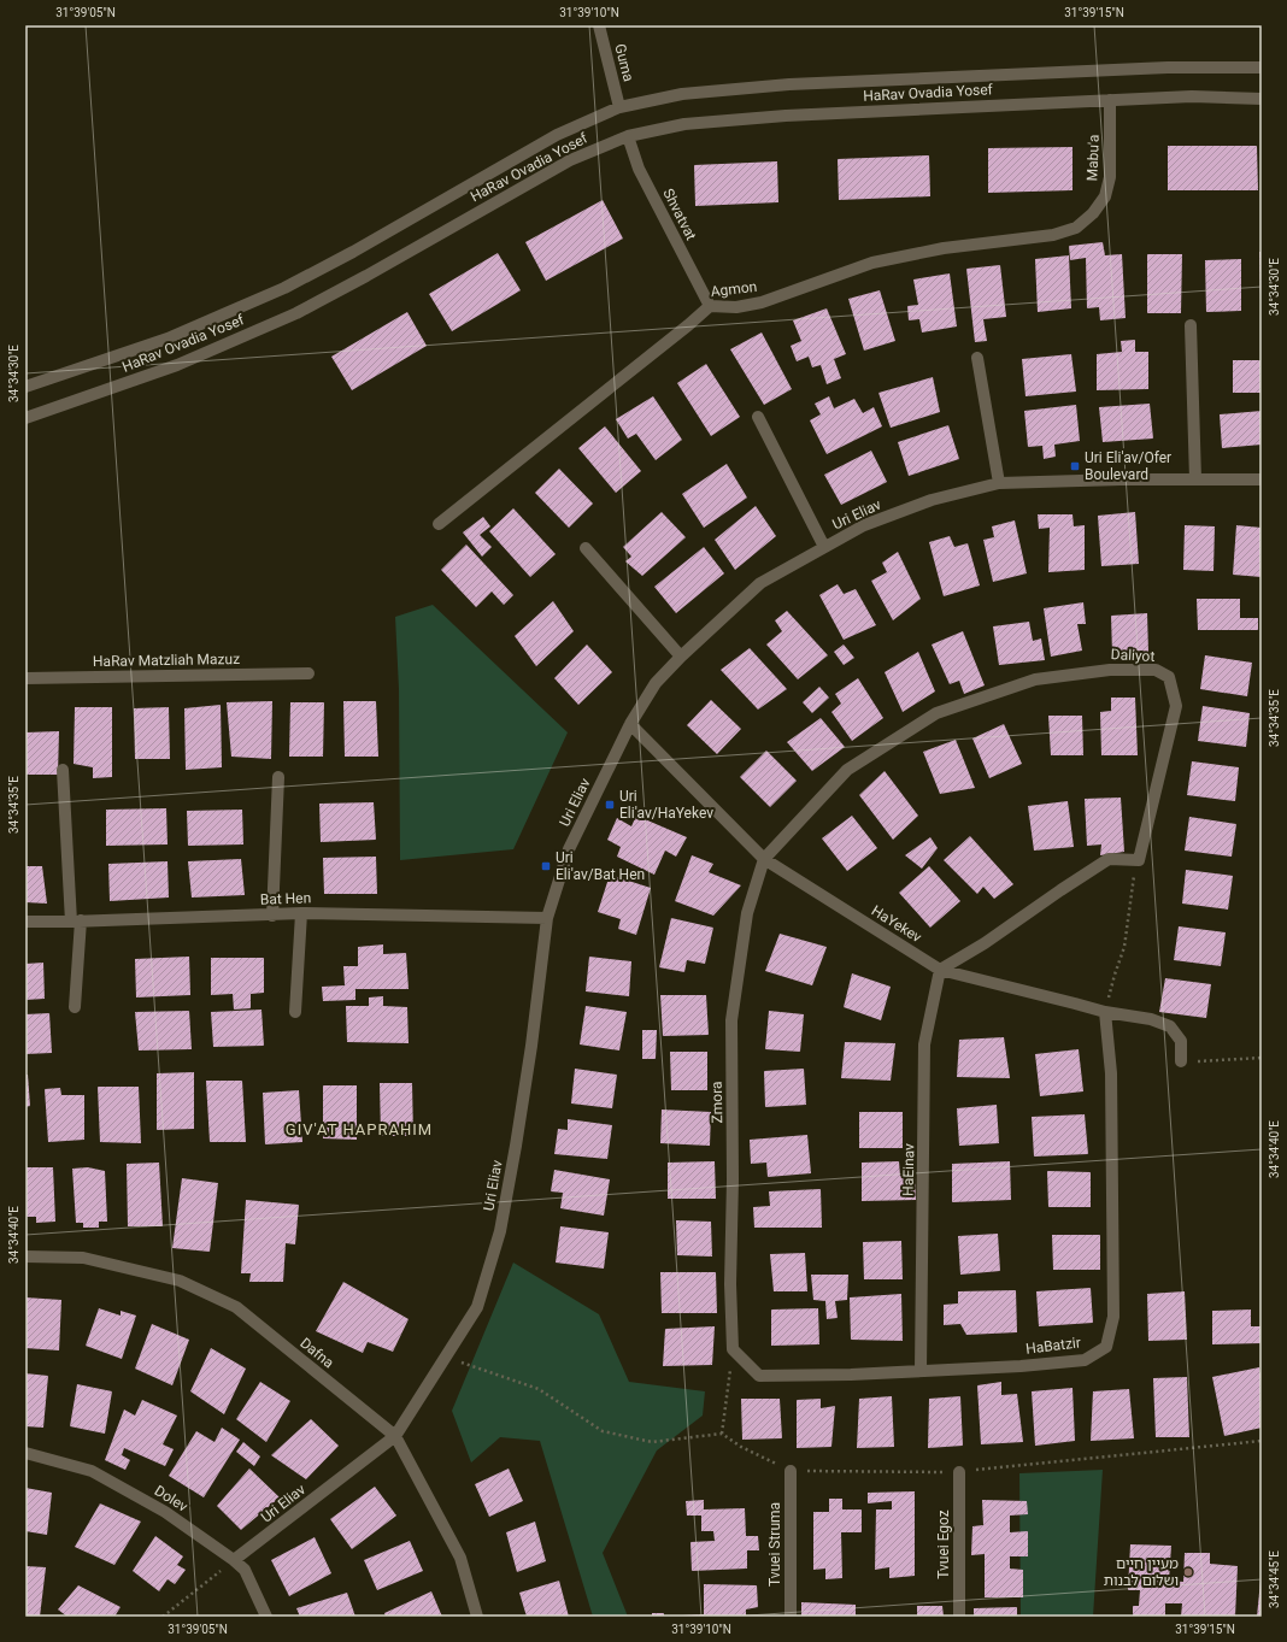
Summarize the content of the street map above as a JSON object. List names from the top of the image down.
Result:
{
  "streets": {
    "street": [
      "Guma",
      "HaRav Ovadia Yosef",
      "Mabu'a",
      "Shvatvat",
      "Agmon",
      "Uri Eliav",
      "Daliyot",
      "HaRav Matzliah Mazuz",
      "Bat Hen",
      "HaYekev",
      "Zmora",
      "HaEinav",
      "HaBatzir",
      "Dafna",
      "Dolev",
      "Tvuei Struma",
      "Tvuei Egoz"
    ]
  },
  "crossings": [
    ["Guma", "HaRav Ovadia Yosef"],
    ["HaRav Ovadia Yosef", "Mabu'a"],
    ["HaRav Ovadia Yosef", "Shvatvat"],
    ["Mabu'a", "Agmon"],
    ["Shvatvat", "Agmon"],
    ["Uri Eliav", "Bat Hen"],
    ["Uri Eliav", "HaYekev"],
    ["Uri Eliav", "Dafna"],
    ["Uri Eliav", "Dolev"],
    ["Daliyot", "HaYekev"],
    ["Daliyot", "Zmora"],
    ["HaYekev", "Zmora"],
    ["HaYekev", "HaEinav"],
    ["HaYekev", "HaBatzir"],
    ["Zmora", "HaBatzir"],
    ["HaEinav", "HaBatzir"]
  ],
  "districts": ["GIV'AT HAPRAHIM"],
  "places": {
    "transit": ["Uri Eli'av/Ofer Boulevard", "Uri Eli'av/HaYekev", "Uri Eli'av/Bat Hen"],
    "other": ["מעיין חיים ושלום לבנות"]
  },
  "coordinates": [
    "31°39'05\"N",
    "31°39'10\"N",
    "31°39'15\"N",
    "34°34'30\"E",
    "34°34'35\"E",
    "34°34'40\"E",
    "34°34'45\"E"
  ]
}
